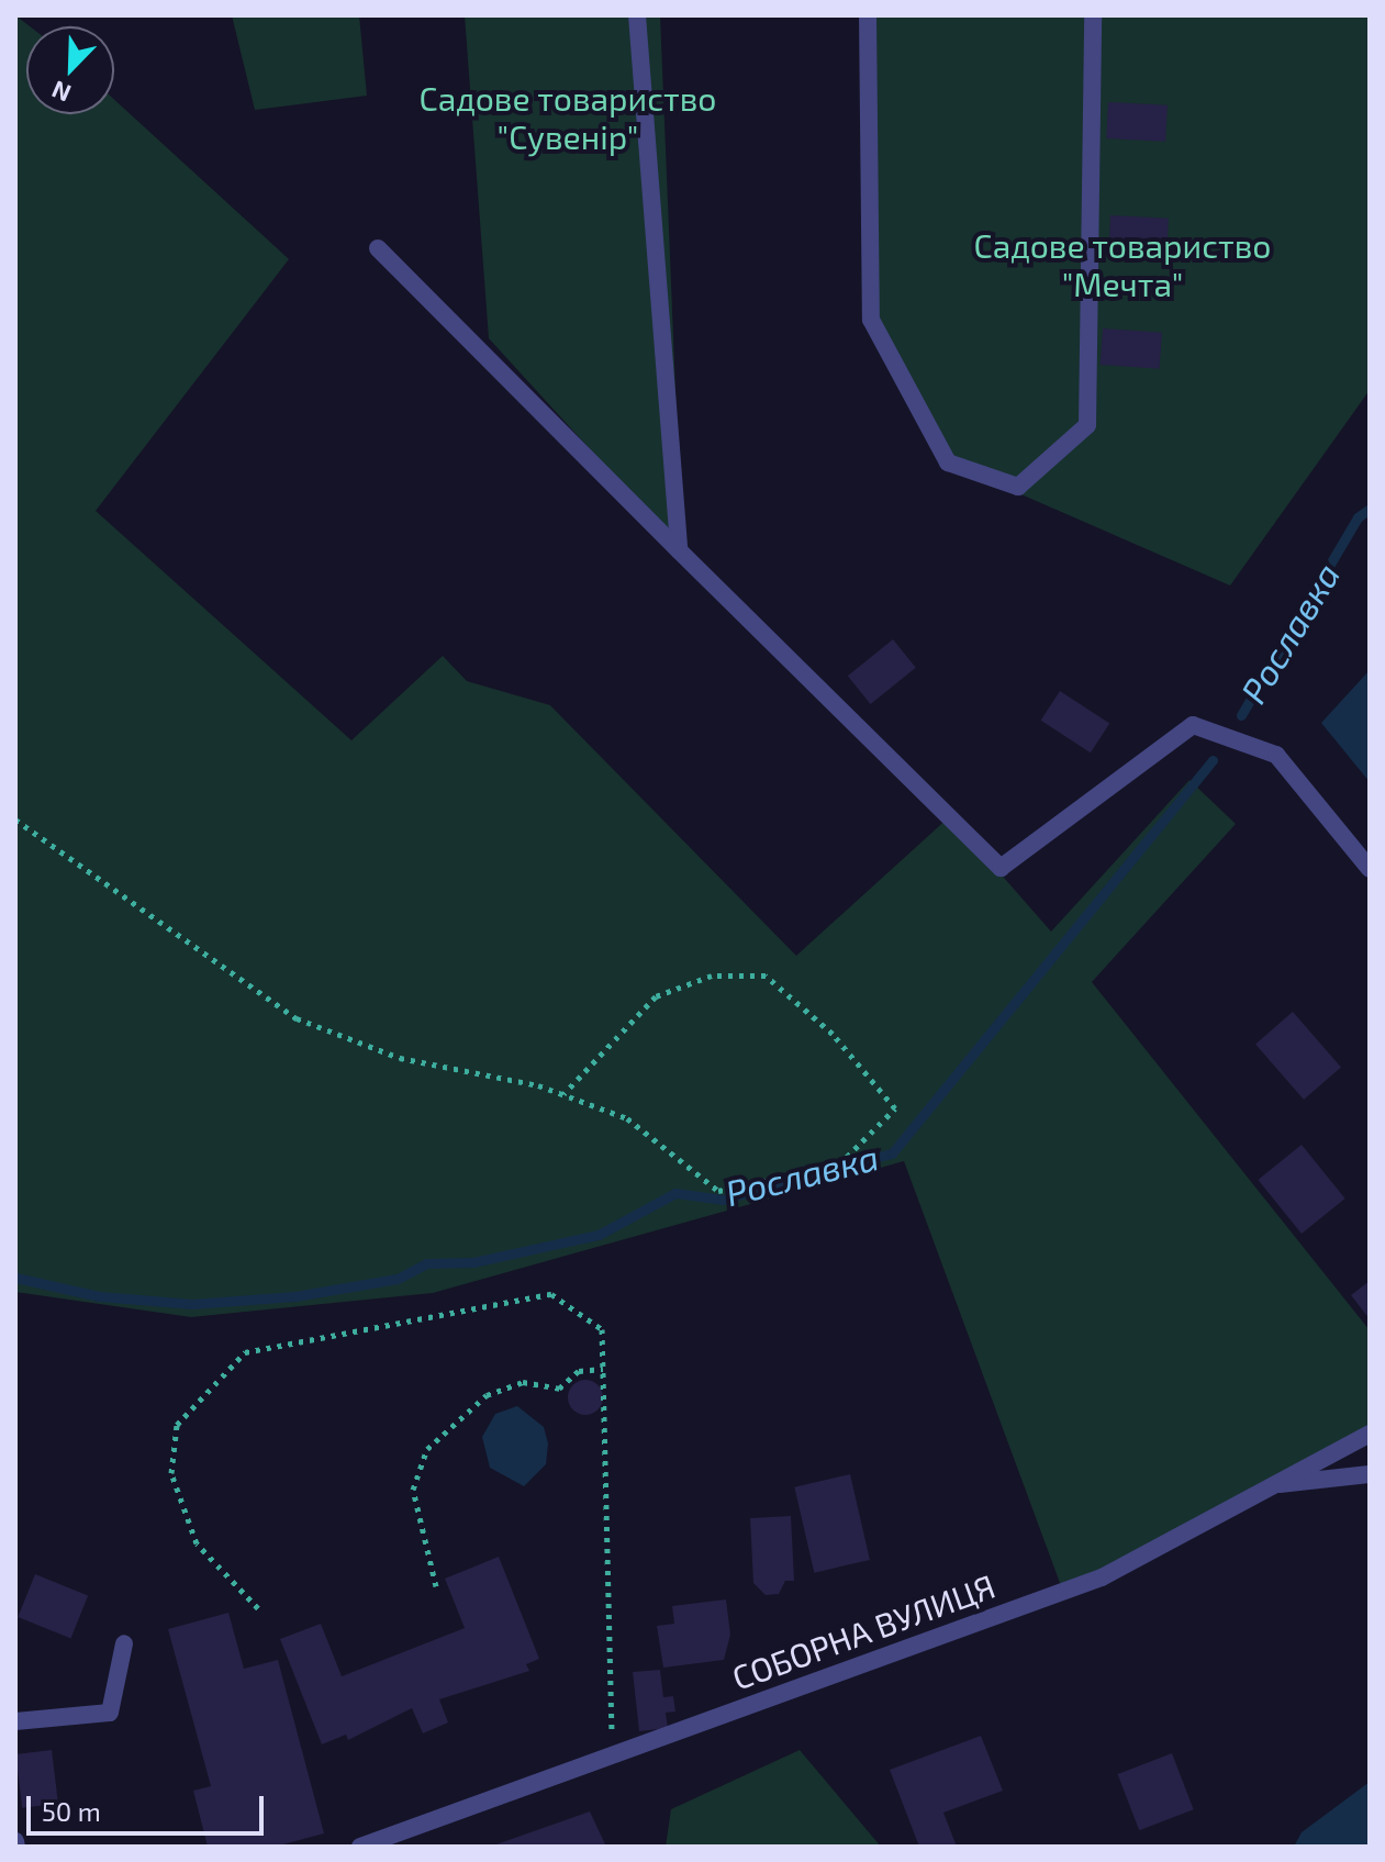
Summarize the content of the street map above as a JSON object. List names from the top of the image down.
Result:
{
  "streets": {
    "street": ["СОБОРНА ВУЛИЦЯ"]
  },
  "water": ["Рославка"],
  "parks": ["Садове товариство \"Сувенір\"", "Садове товариство \"Мечта\""],
  "scale_bar": "50 m",
  "north": "bottom left"
}
